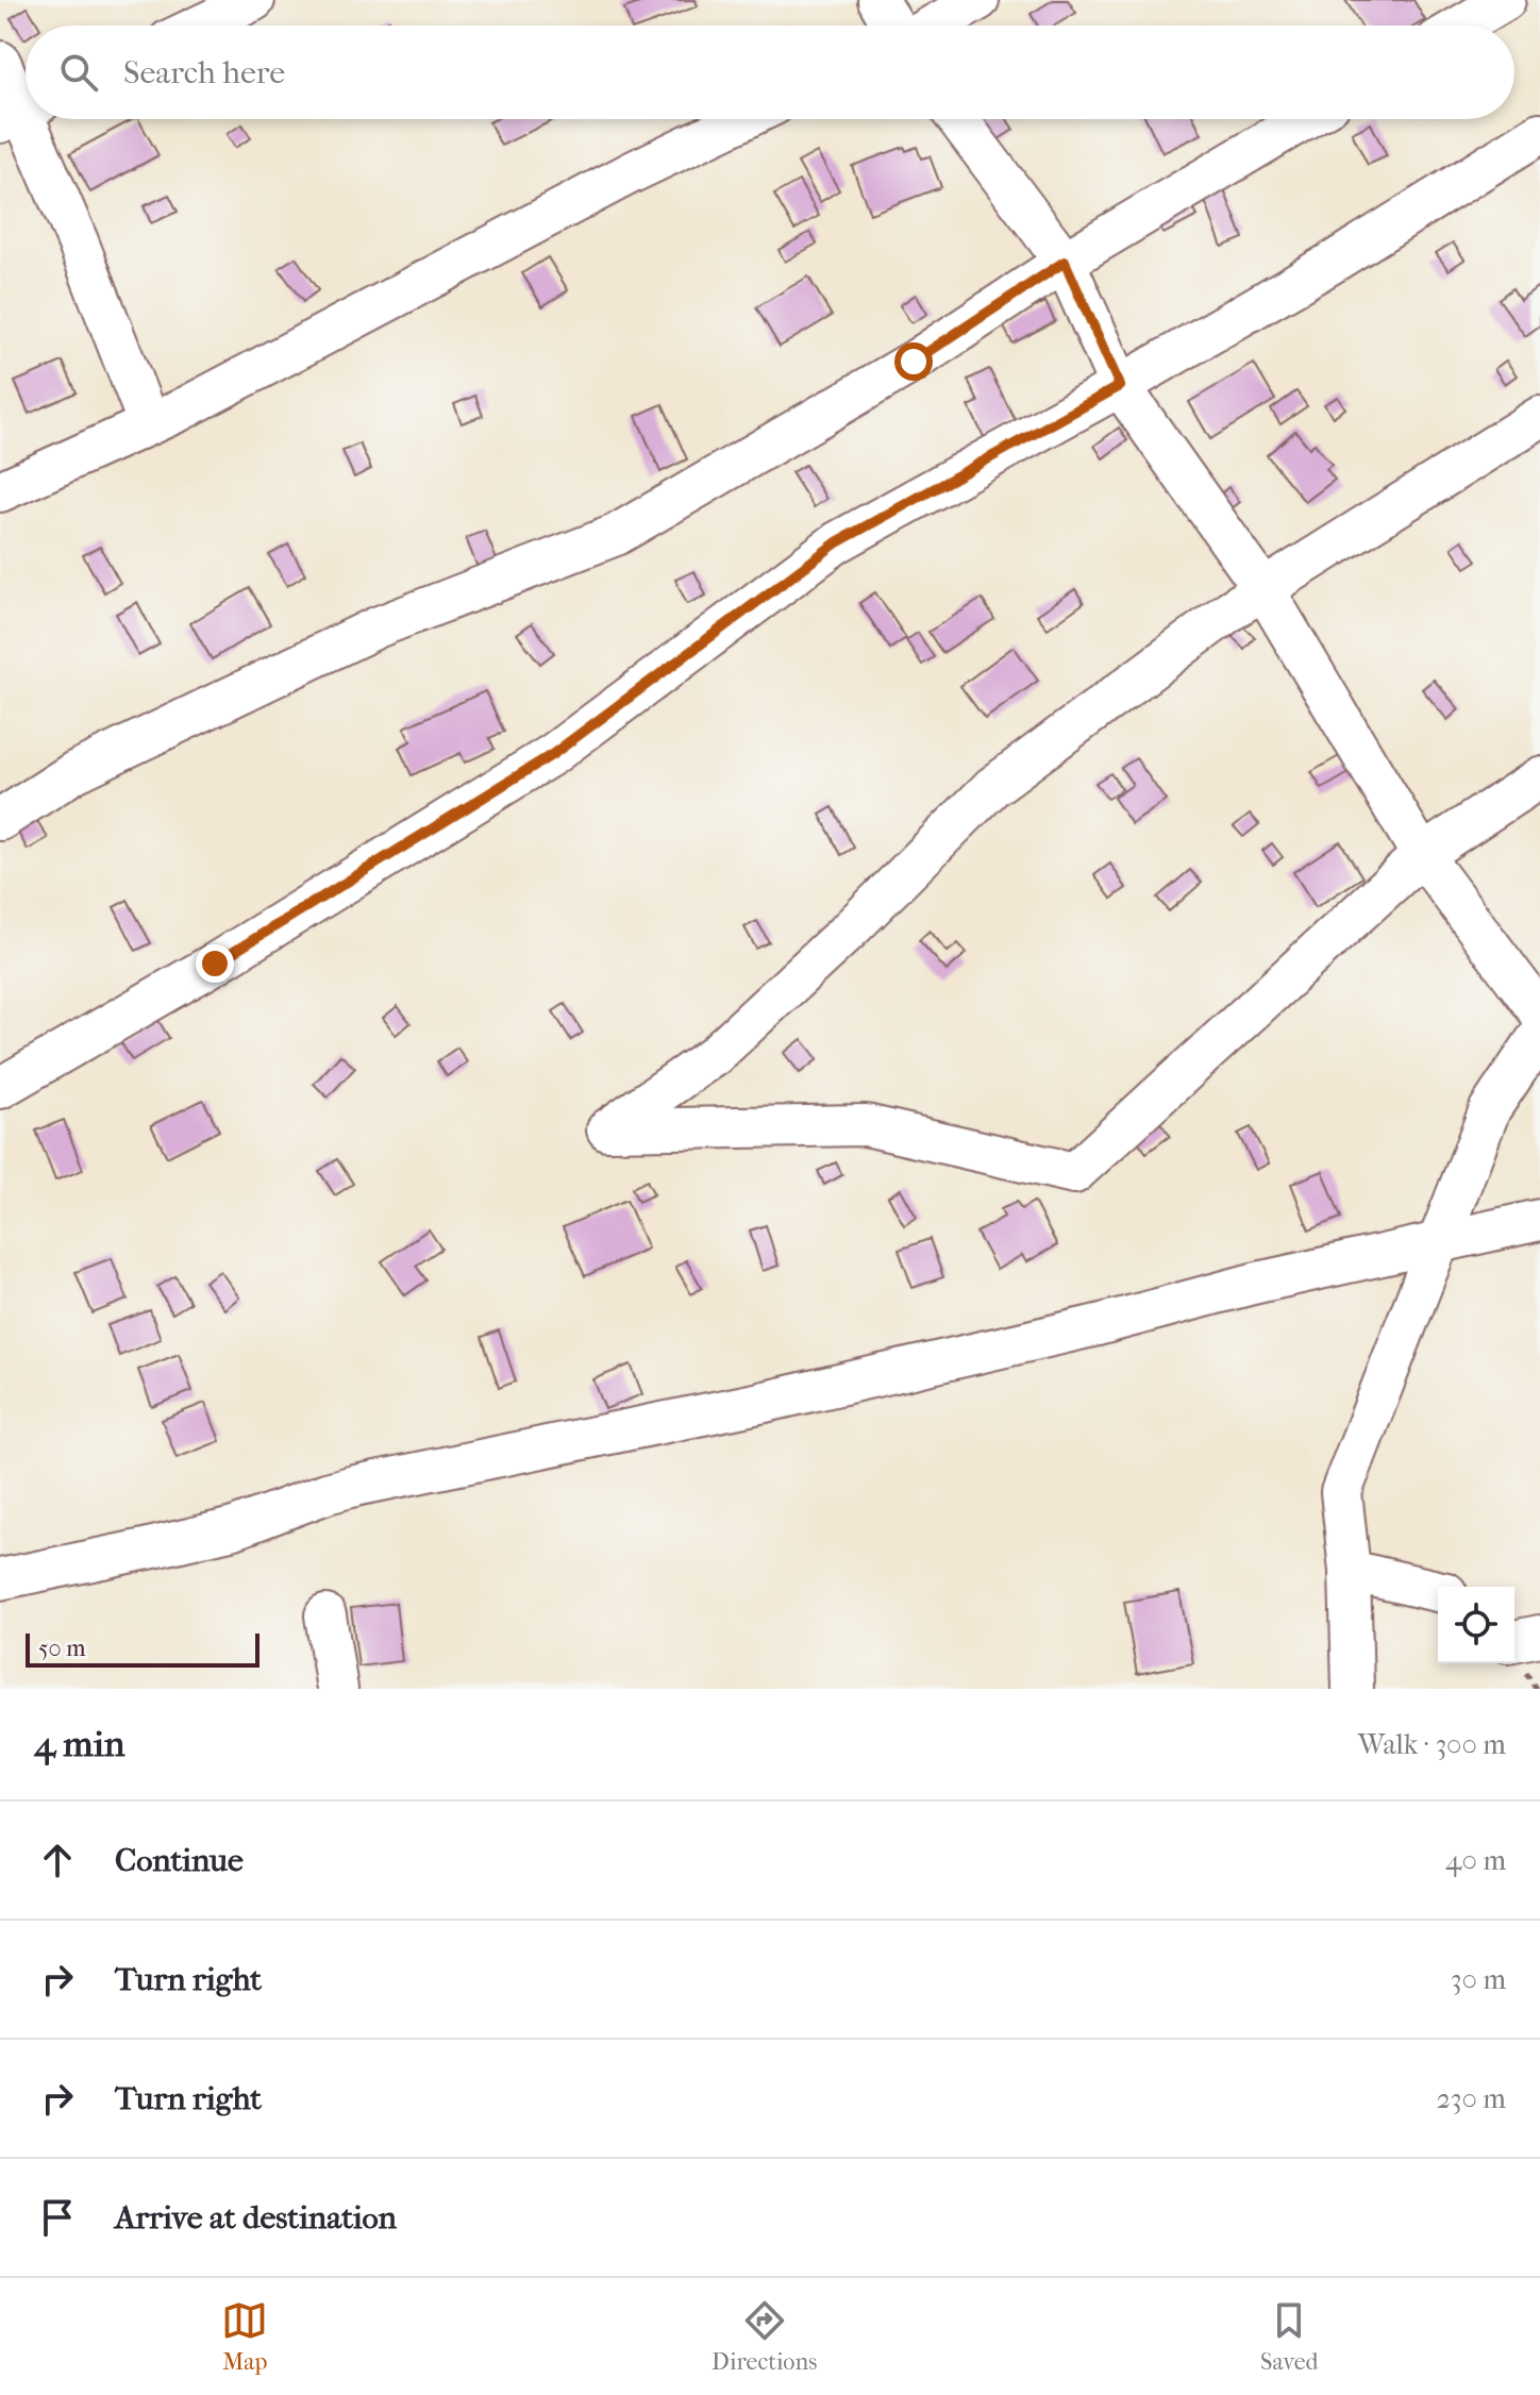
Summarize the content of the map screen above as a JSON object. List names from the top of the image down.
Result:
{
  "scale_bar": "50 m",
  "page": {
    "search": "Search here",
    "scale": "50 m",
    "heading": ["4 min", "Walk · 300 m"],
    "list": [
      ["Continue", "40 m"],
      ["Turn right", "30 m"],
      ["Turn right", "230 m"],
      "Arrive at destination"
    ],
    "nav": ["Map", "Directions", "Saved"]
  }
}
